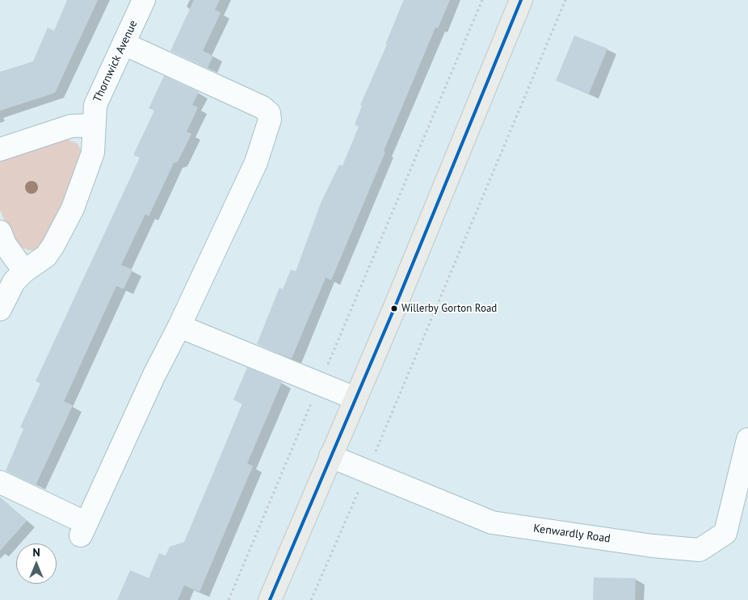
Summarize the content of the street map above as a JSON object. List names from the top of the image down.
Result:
{
  "streets": {
    "street": ["Thornwick Avenue", "Kenwardly Road"]
  },
  "places": ["Willerby Gorton Road"],
  "north": "top"
}
